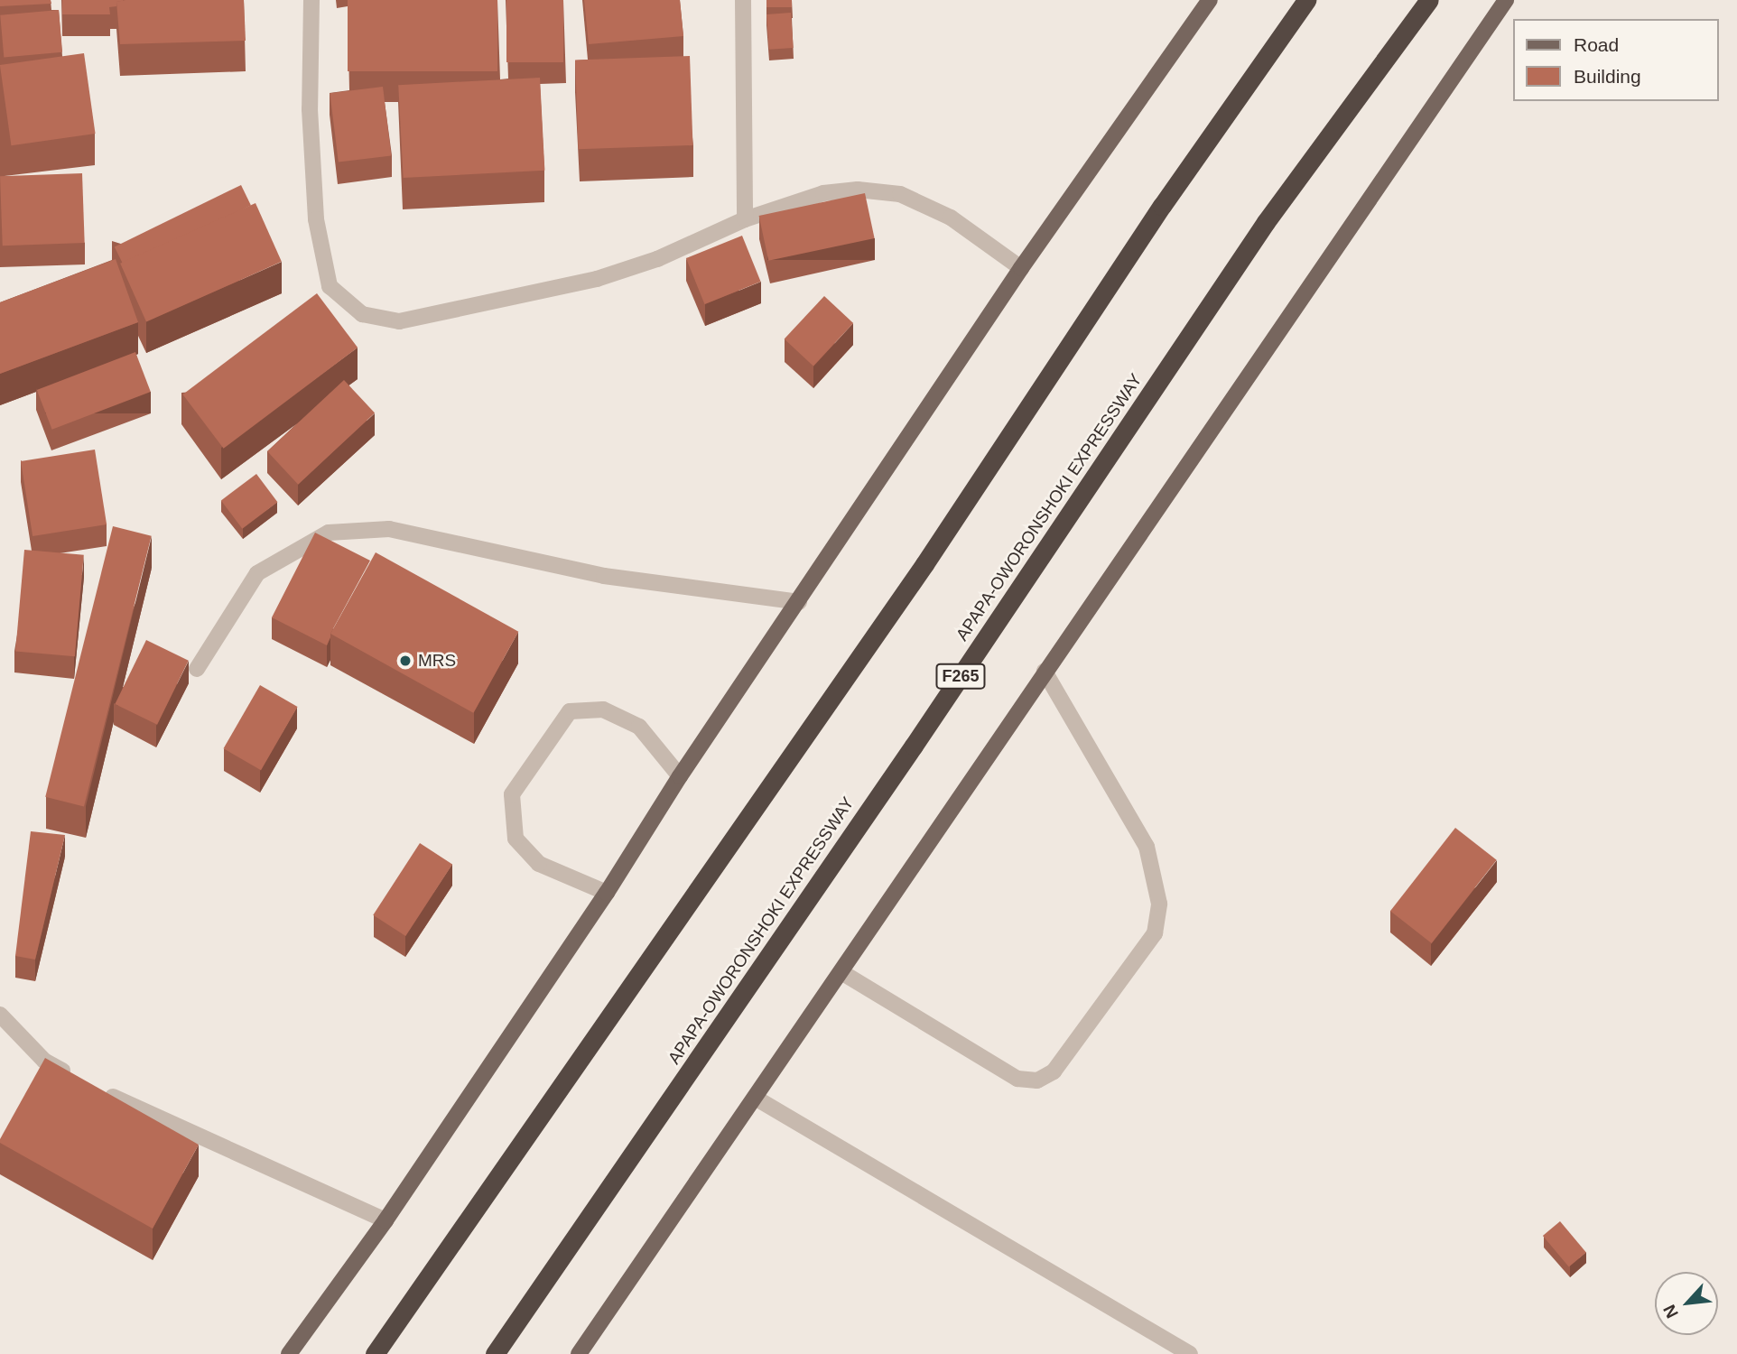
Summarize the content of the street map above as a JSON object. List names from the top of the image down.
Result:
{
  "streets": {
    "highway": ["APAPA-OWORONSHOKI EXPRESSWAY", "F265"]
  },
  "places": ["MRS"],
  "legend": ["Road", "Building"],
  "north": "bottom left"
}
